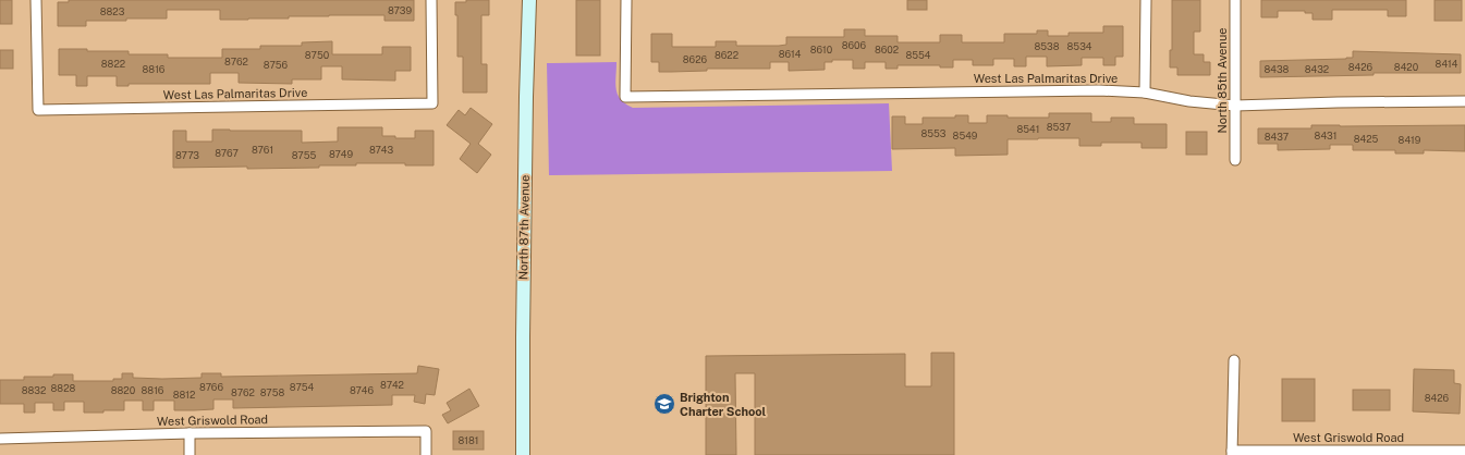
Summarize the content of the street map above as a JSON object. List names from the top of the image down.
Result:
{
  "streets": {
    "street": [
      "West Las Palmaritas Drive",
      "North 85th Avenue",
      "North 87th Avenue",
      "West Griswold Road"
    ]
  },
  "crossings": [
    ["West Las Palmaritas Drive", "North 85th Avenue"]
  ],
  "places": {
    "school or university": ["Brighton Charter School"]
  },
  "house_numbers": [
    "8739",
    "8823",
    "8606",
    "8538",
    "8534",
    "8610",
    "8602",
    "8614",
    "8750",
    "8622",
    "8554",
    "8626",
    "8762",
    "8822",
    "8414",
    "8756",
    "8426",
    "8420",
    "8816",
    "8438",
    "8432",
    "8537",
    "8541",
    "8553",
    "8549",
    "8431",
    "8437",
    "8425",
    "8419",
    "8761",
    "8743",
    "8767",
    "8749",
    "8773",
    "8755",
    "8742",
    "8766",
    "8754",
    "8828",
    "8832",
    "8820",
    "8816",
    "8746",
    "8762",
    "8758",
    "8812",
    "8426",
    "8181"
  ]
}
